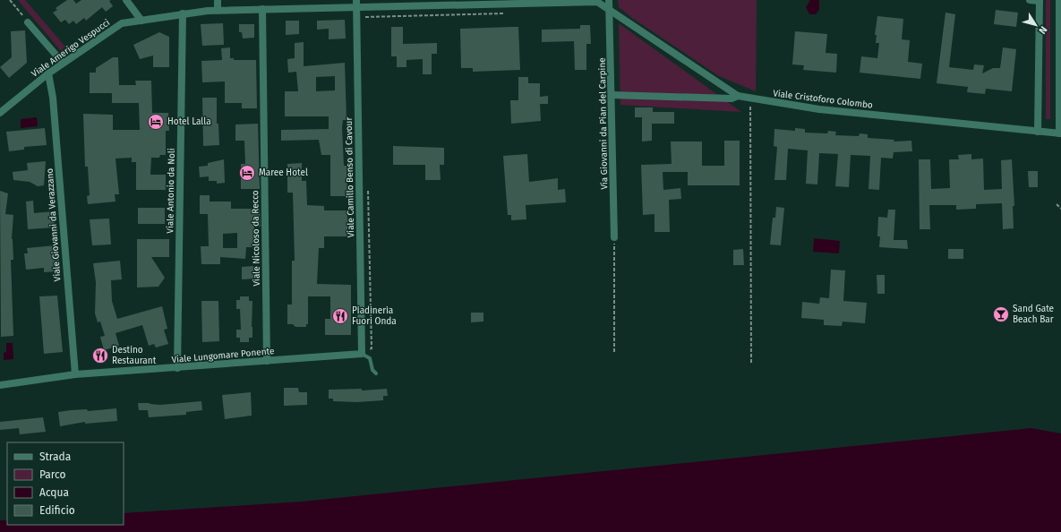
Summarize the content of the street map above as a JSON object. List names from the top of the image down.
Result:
{
  "streets": {
    "street": [
      "Viale Amerigo Vespucci",
      "Viale Cristoforo Colombo",
      "Via Giovanni da Pian del Carpine",
      "Viale Camillo Benso di Cavour",
      "Viale Antonio da Noli",
      "Viale Giovanni da Verazzano",
      "Viale Nicoloso da Recco",
      "Viale Lungomare Ponente"
    ]
  },
  "crossings": [
    ["Viale Amerigo Vespucci", "Viale Cristoforo Colombo"],
    ["Viale Amerigo Vespucci", "Via Giovanni da Pian del Carpine"],
    ["Viale Amerigo Vespucci", "Viale Camillo Benso di Cavour"],
    ["Viale Amerigo Vespucci", "Viale Antonio da Noli"],
    ["Viale Amerigo Vespucci", "Viale Giovanni da Verazzano"],
    ["Viale Amerigo Vespucci", "Viale Nicoloso da Recco"],
    ["Viale Cristoforo Colombo", "Via Giovanni da Pian del Carpine"],
    ["Viale Camillo Benso di Cavour", "Viale Lungomare Ponente"],
    ["Viale Antonio da Noli", "Viale Lungomare Ponente"],
    ["Viale Giovanni da Verazzano", "Viale Lungomare Ponente"],
    ["Viale Nicoloso da Recco", "Viale Lungomare Ponente"]
  ],
  "places": {
    "hotel": ["Hotel Lalla", "Maree Hotel"],
    "bar": ["Sand Gate Beach Bar"],
    "restaurant": ["Piadineria Fuori Onda", "Destino Restaurant"]
  },
  "legend": [
    "Strada",
    "Parco",
    "Acqua",
    "Edificio"
  ],
  "north": "bottom right"
}
